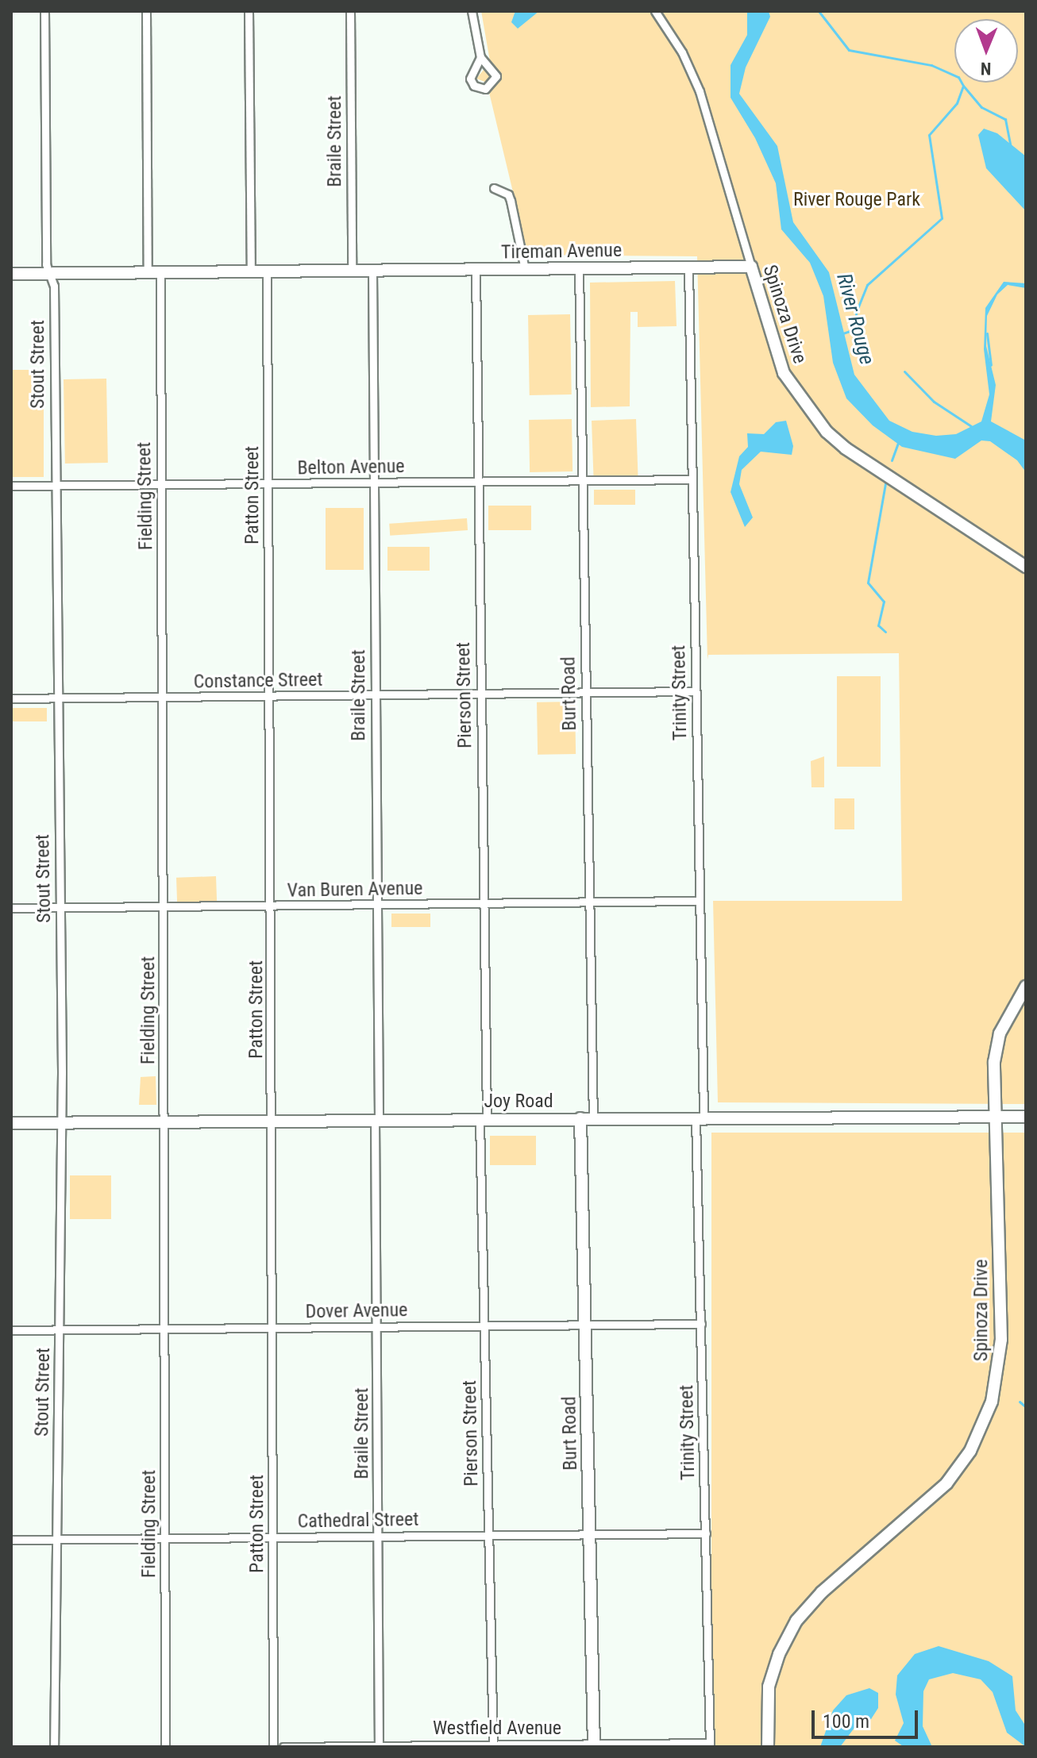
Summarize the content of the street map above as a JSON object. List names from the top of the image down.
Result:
{
  "streets": {
    "street": [
      "Braile Street",
      "Tireman Avenue",
      "Spinoza Drive",
      "Stout Street",
      "Belton Avenue",
      "Patton Street",
      "Fielding Street",
      "Constance Street",
      "Trinity Street",
      "Burt Road",
      "Pierson Street",
      "Van Buren Avenue",
      "Joy Road",
      "Dover Avenue",
      "Cathedral Street",
      "Westfield Avenue"
    ]
  },
  "crossings": [
    ["Braile Street", "Tireman Avenue"],
    ["Braile Street", "Belton Avenue"],
    ["Braile Street", "Constance Street"],
    ["Braile Street", "Van Buren Avenue"],
    ["Braile Street", "Joy Road"],
    ["Braile Street", "Dover Avenue"],
    ["Braile Street", "Cathedral Street"],
    ["Braile Street", "Westfield Avenue"],
    ["Tireman Avenue", "Spinoza Drive"],
    ["Tireman Avenue", "Trinity Street"],
    ["Tireman Avenue", "Burt Road"],
    ["Tireman Avenue", "Pierson Street"],
    ["Spinoza Drive", "Joy Road"],
    ["Stout Street", "Belton Avenue"],
    ["Stout Street", "Constance Street"],
    ["Stout Street", "Van Buren Avenue"],
    ["Stout Street", "Joy Road"],
    ["Stout Street", "Dover Avenue"],
    ["Stout Street", "Cathedral Street"],
    ["Belton Avenue", "Patton Street"],
    ["Belton Avenue", "Fielding Street"],
    ["Belton Avenue", "Trinity Street"],
    ["Belton Avenue", "Burt Road"],
    ["Belton Avenue", "Pierson Street"],
    ["Patton Street", "Constance Street"],
    ["Patton Street", "Van Buren Avenue"],
    ["Patton Street", "Joy Road"],
    ["Patton Street", "Dover Avenue"],
    ["Patton Street", "Cathedral Street"],
    ["Fielding Street", "Constance Street"],
    ["Fielding Street", "Van Buren Avenue"],
    ["Fielding Street", "Joy Road"],
    ["Fielding Street", "Dover Avenue"],
    ["Fielding Street", "Cathedral Street"],
    ["Constance Street", "Trinity Street"],
    ["Constance Street", "Burt Road"],
    ["Constance Street", "Pierson Street"],
    ["Trinity Street", "Van Buren Avenue"],
    ["Trinity Street", "Joy Road"],
    ["Trinity Street", "Dover Avenue"],
    ["Trinity Street", "Cathedral Street"],
    ["Trinity Street", "Westfield Avenue"],
    ["Burt Road", "Van Buren Avenue"],
    ["Burt Road", "Joy Road"],
    ["Burt Road", "Dover Avenue"],
    ["Burt Road", "Cathedral Street"],
    ["Burt Road", "Westfield Avenue"],
    ["Pierson Street", "Van Buren Avenue"],
    ["Pierson Street", "Joy Road"],
    ["Pierson Street", "Dover Avenue"],
    ["Pierson Street", "Cathedral Street"],
    ["Pierson Street", "Westfield Avenue"]
  ],
  "water": ["River Rouge"],
  "parks": ["River Rouge Park"],
  "scale_bar": "100 m",
  "north": "bottom"
}
